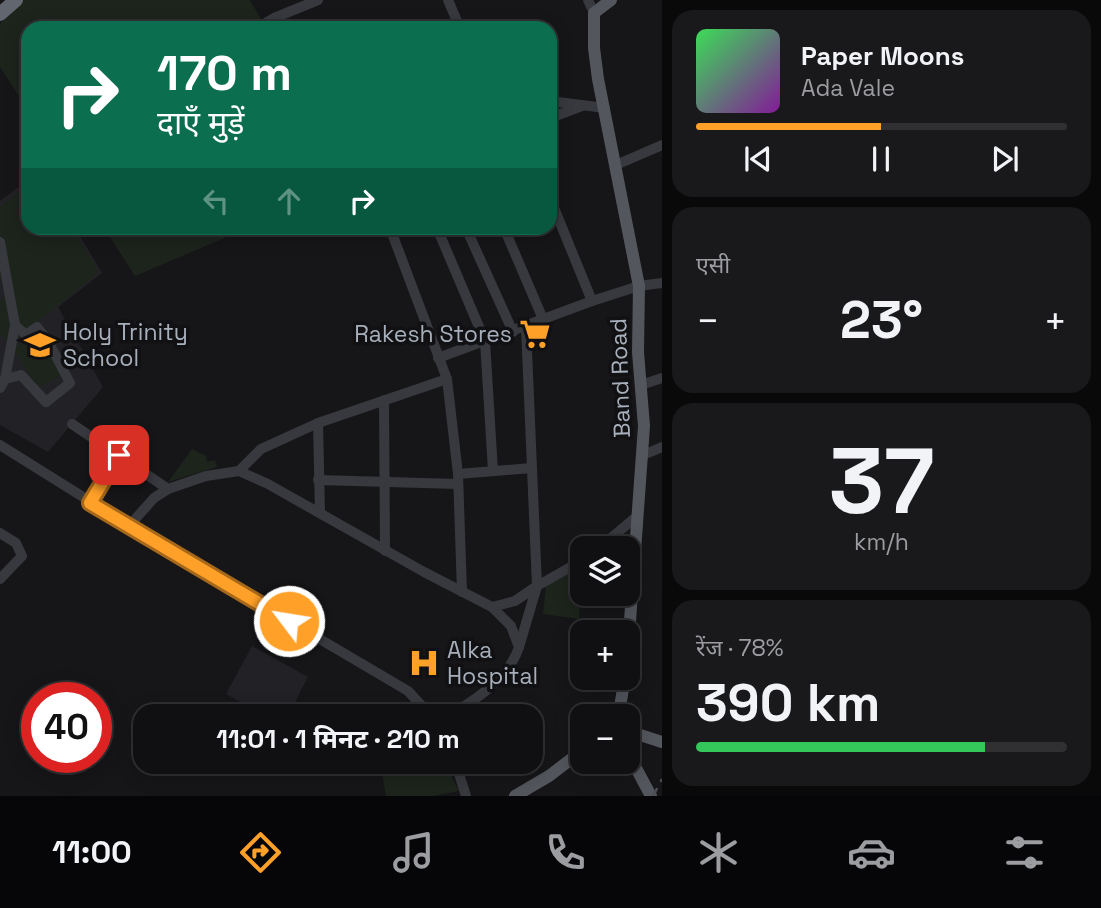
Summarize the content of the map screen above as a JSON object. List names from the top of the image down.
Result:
{
  "streets": {
    "main road": ["Band Road"]
  },
  "places": {
    "supermarket": ["Rakesh Stores"],
    "school or university": ["Holy Trinity School"],
    "hospital": ["Alka Hospital"]
  },
  "page": {
    "turn": ["170 m", "दाएँ मुड़ें"],
    "song": ["Paper Moons", "Ada Vale"],
    "tile": [
      "एसी",
      ["37", "km/h"],
      ["रेंज · 78%", "390 km"]
    ],
    "heat": ["−", "23°", "+"],
    "map_buttons": ["+", "−"],
    "limit": "40",
    "trip": "11:01 · 1 मिनट · 210 m",
    "tabs": "11:00"
  }
}
